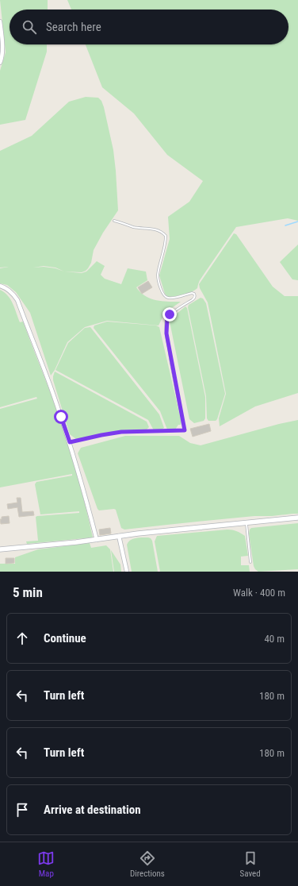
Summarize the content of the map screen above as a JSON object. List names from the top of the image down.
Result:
{
  "page": {
    "search": "Search here",
    "heading": ["5 min", "Walk · 400 m"],
    "list": [
      ["Continue", "40 m"],
      ["Turn left", "180 m"],
      ["Turn left", "180 m"],
      "Arrive at destination"
    ],
    "nav": ["Map", "Directions", "Saved"]
  }
}
